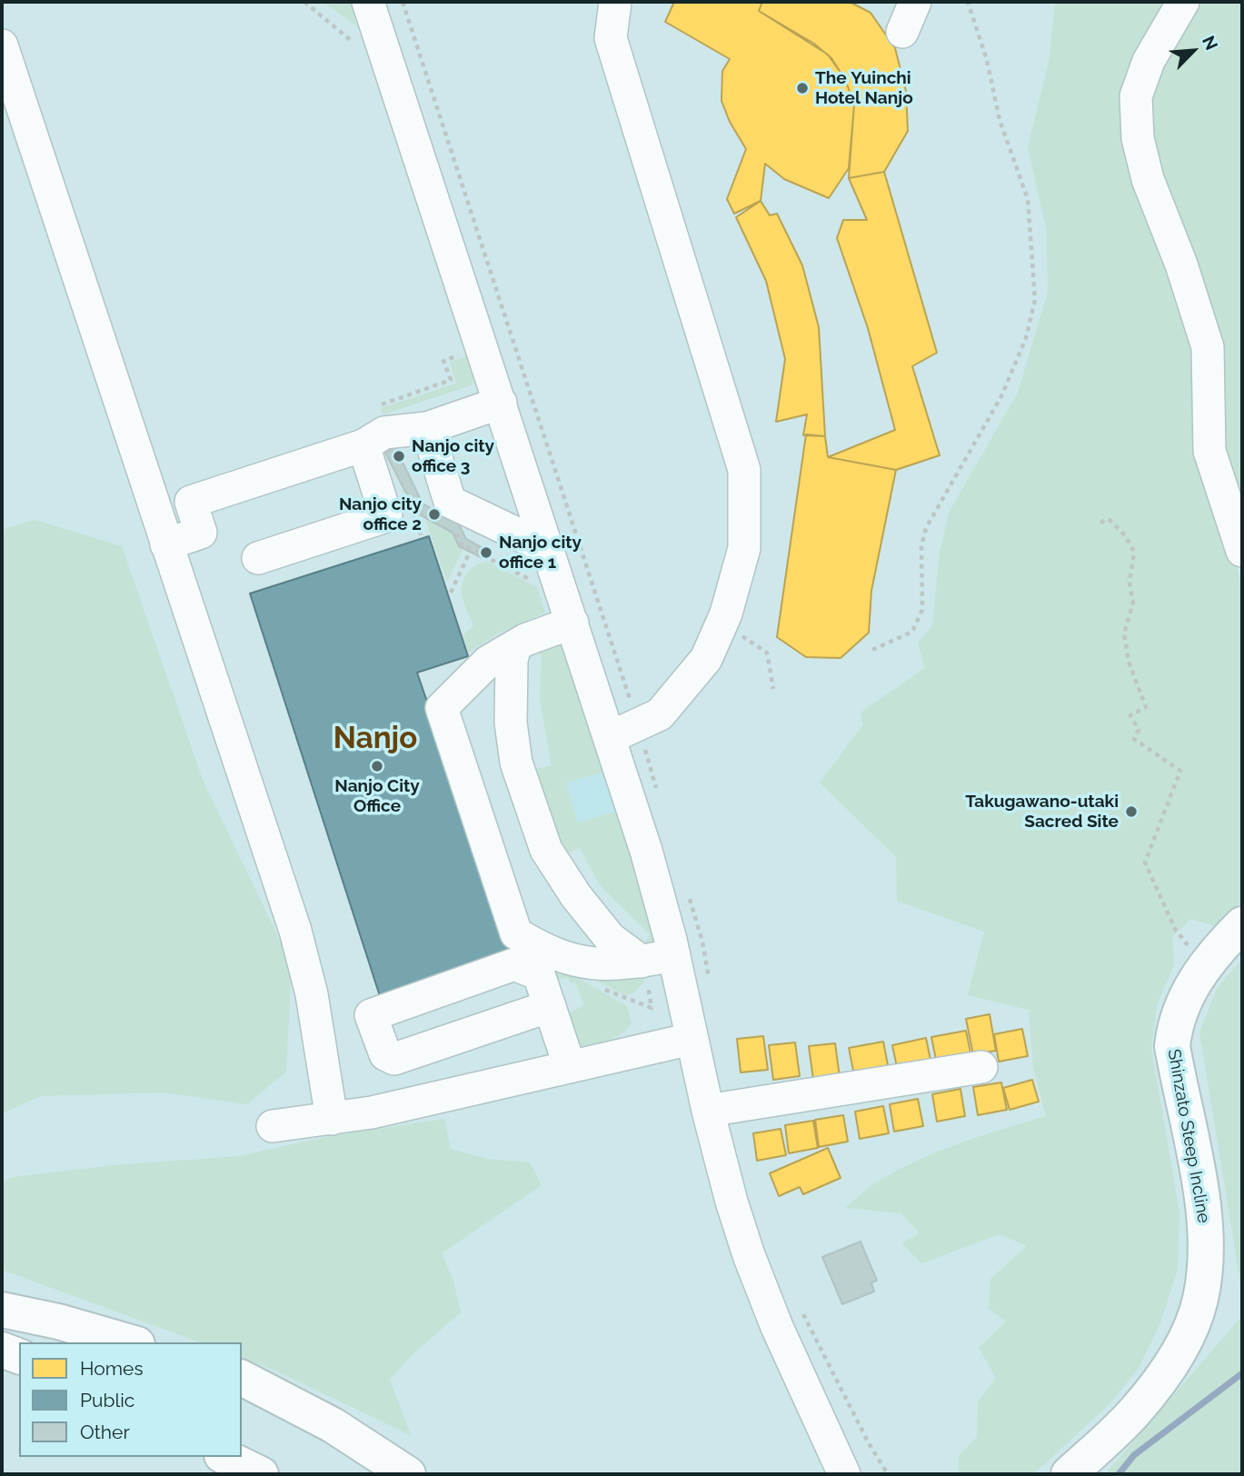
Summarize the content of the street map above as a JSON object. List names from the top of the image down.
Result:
{
  "streets": {
    "main road": ["Shinzato Steep Incline"]
  },
  "districts": ["Nanjo"],
  "places": [
    "The Yuinchi Hotel Nanjo",
    "Nanjo city office 3",
    "Nanjo city office 2",
    "Nanjo city office 1",
    "Nanjo City Office",
    "Takugawano-utaki Sacred Site"
  ],
  "legend": ["Homes", "Public", "Other"],
  "north": "top right"
}
